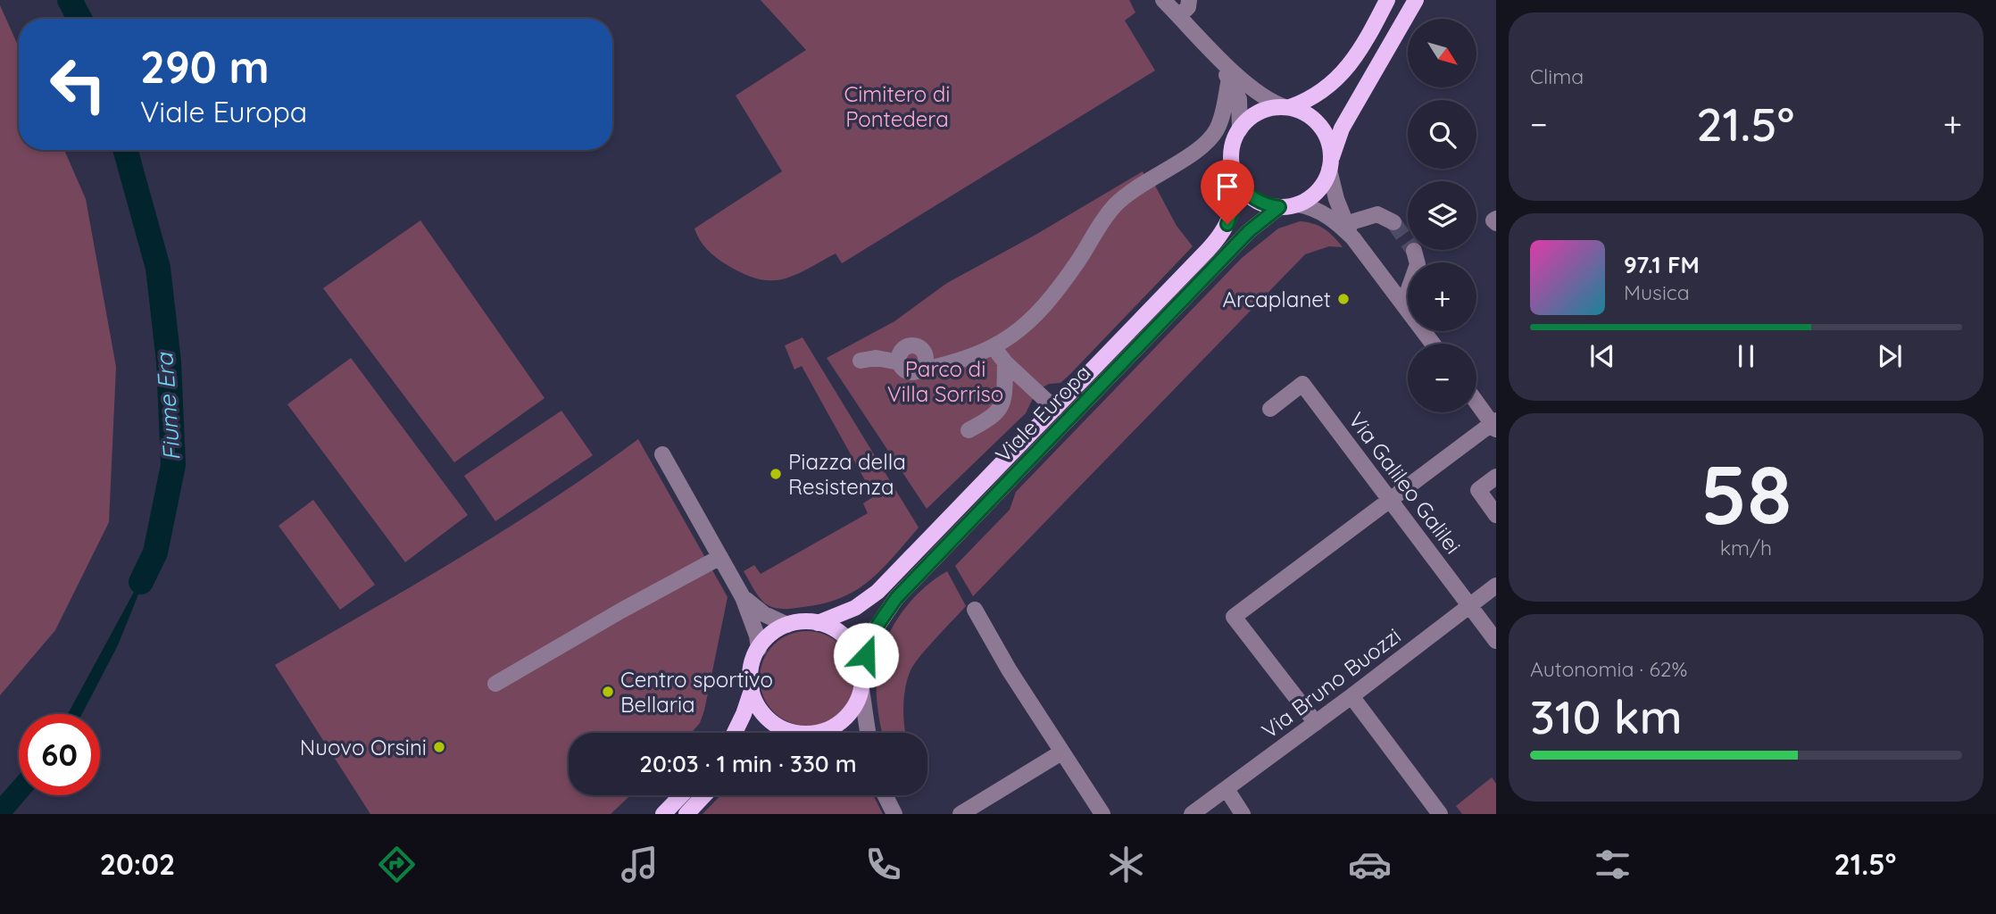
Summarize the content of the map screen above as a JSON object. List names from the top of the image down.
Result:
{
  "streets": {
    "main road": ["Viale Europa"],
    "street": ["Via Galileo Galilei", "Via Bruno Buozzi"]
  },
  "crossings": [
    ["Via Galileo Galilei", "Via Bruno Buozzi"]
  ],
  "water": ["Fiume Era"],
  "parks": ["Cimitero di Pontedera", "Parco di Villa Sorriso"],
  "places": [
    "Arcaplanet",
    "Piazza della Resistenza",
    "Centro sportivo Bellaria",
    "Nuovo Orsini"
  ],
  "north": "bottom right",
  "page": {
    "tile": [
      "Clima",
      ["58", "km/h"],
      ["Autonomia · 62%", "310 km"]
    ],
    "map_buttons": ["+", "−"],
    "turn": ["290 m", "Viale Europa"],
    "heat": ["−", "21.5°", "+"],
    "song": ["97.1 FM", "Musica"],
    "limit": "60",
    "trip": "20:03 · 1 min · 330 m",
    "tabs": ["20:02", "21.5°"]
  }
}
